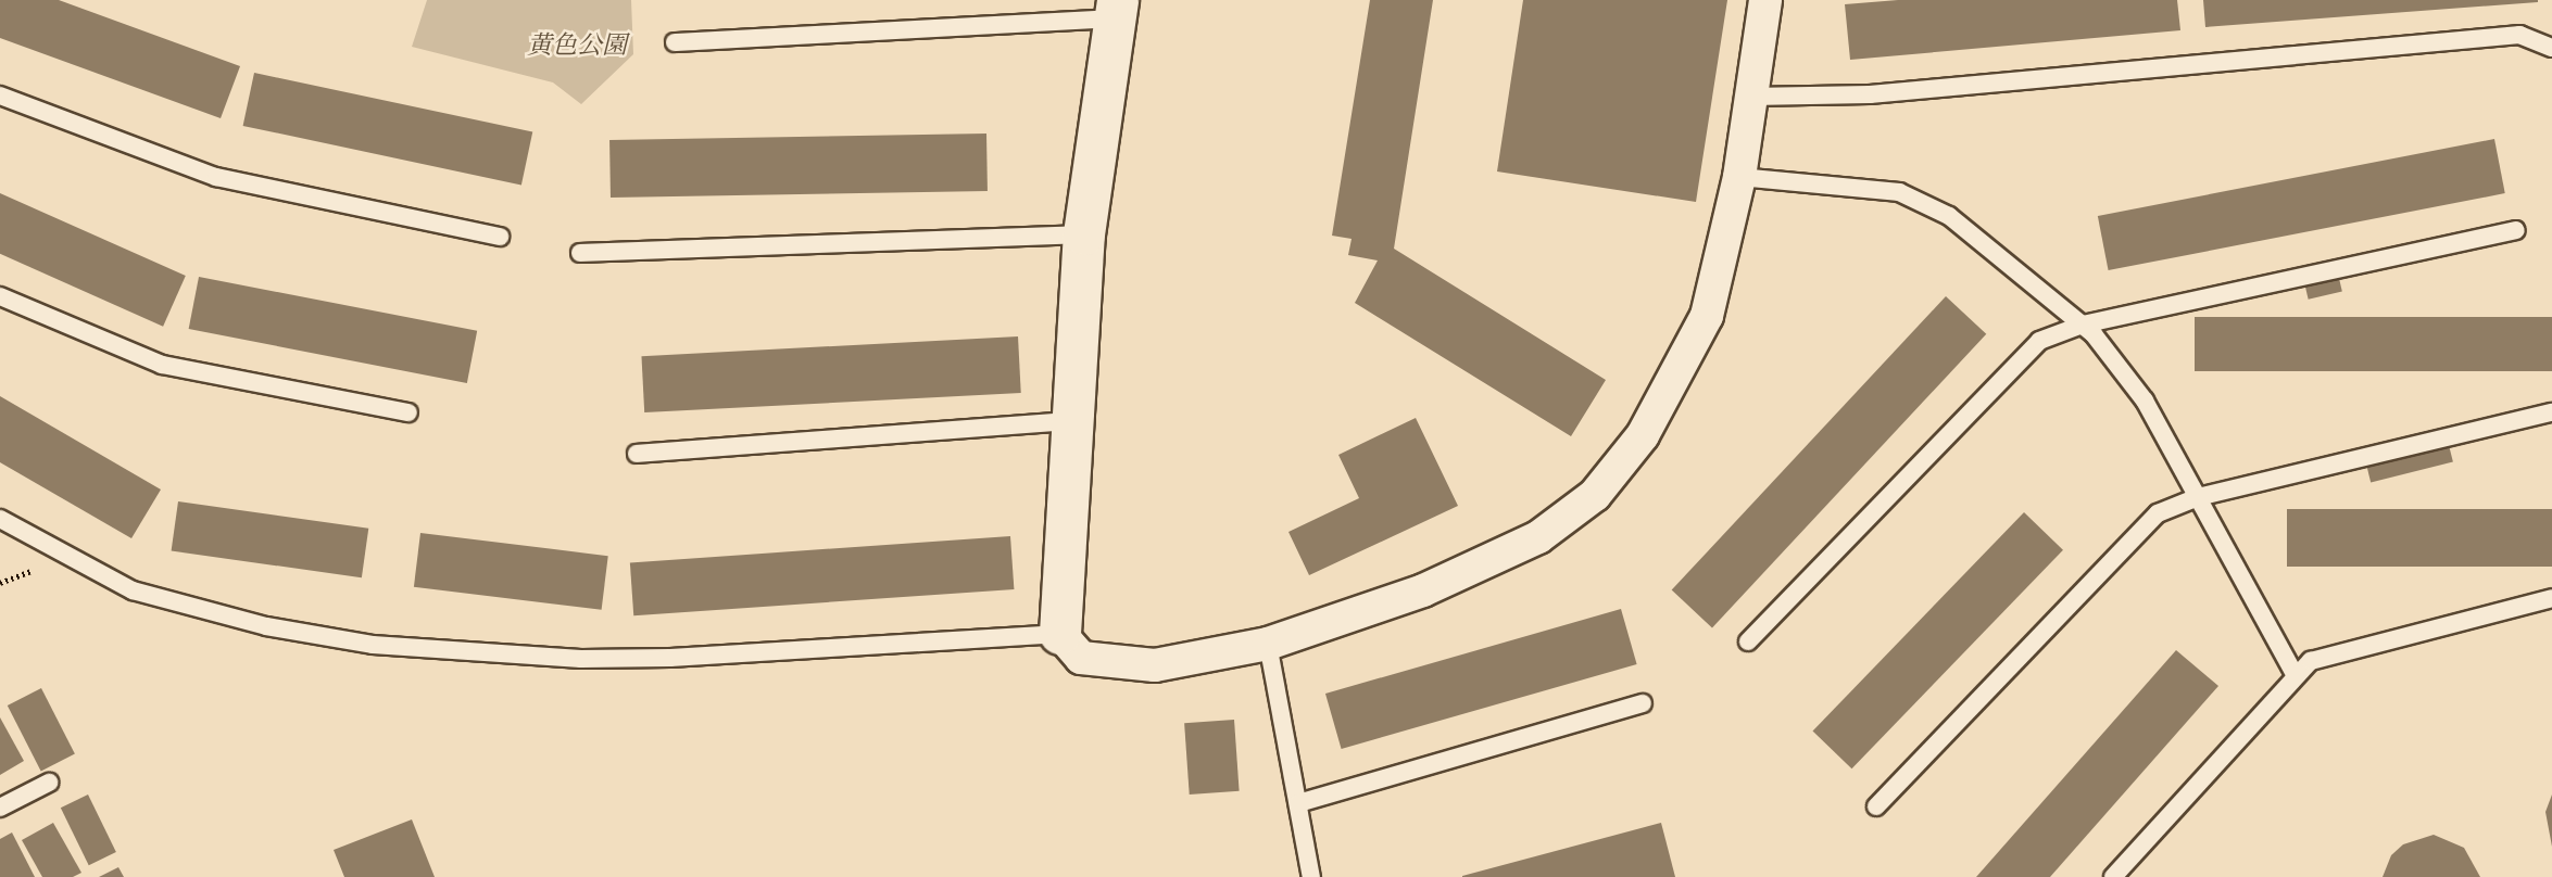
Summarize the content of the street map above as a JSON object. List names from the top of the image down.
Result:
{
  "parks": ["黄色公園"]
}
